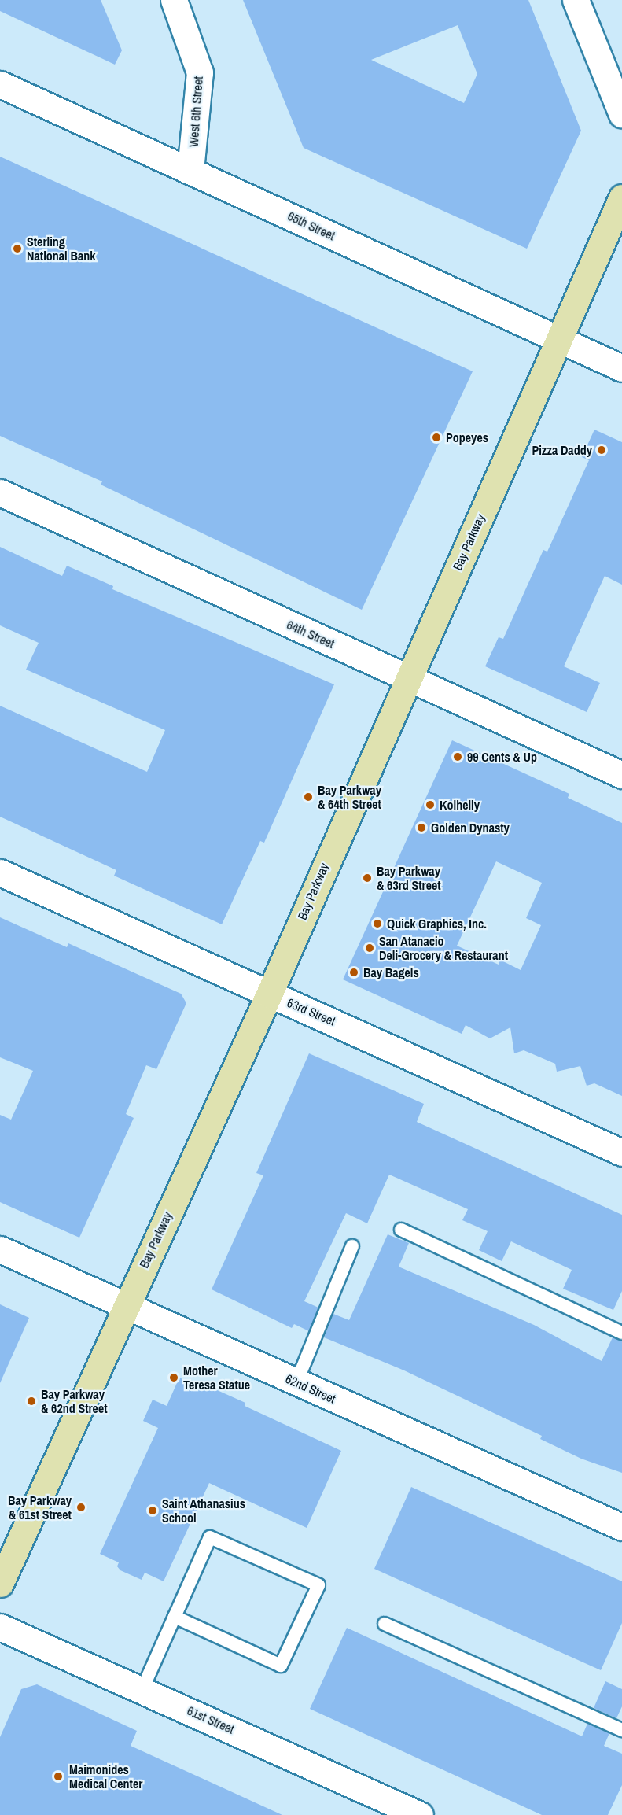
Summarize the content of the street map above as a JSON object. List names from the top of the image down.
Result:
{
  "streets": {
    "main road": ["Bay Parkway"],
    "street": [
      "West 6th Street",
      "65th Street",
      "64th Street",
      "63rd Street",
      "62nd Street",
      "61st Street"
    ]
  },
  "crossings": [
    ["West 6th Street", "65th Street"],
    ["65th Street", "Bay Parkway"],
    ["Bay Parkway", "64th Street"],
    ["Bay Parkway", "63rd Street"],
    ["Bay Parkway", "62nd Street"]
  ],
  "places": [
    "Sterling National Bank",
    "Popeyes",
    "Pizza Daddy",
    "99 Cents & Up",
    "Bay Parkway & 64th Street",
    "Kolhelly",
    "Golden Dynasty",
    "Bay Parkway & 63rd Street",
    "Quick Graphics, Inc.",
    "San Atanacio Deli-Grocery & Restaurant",
    "Bay Bagels",
    "Mother Teresa Statue",
    "Bay Parkway & 62nd Street",
    "Bay Parkway & 61st Street",
    "Saint Athanasius School",
    "Maimonides Medical Center"
  ]
}
